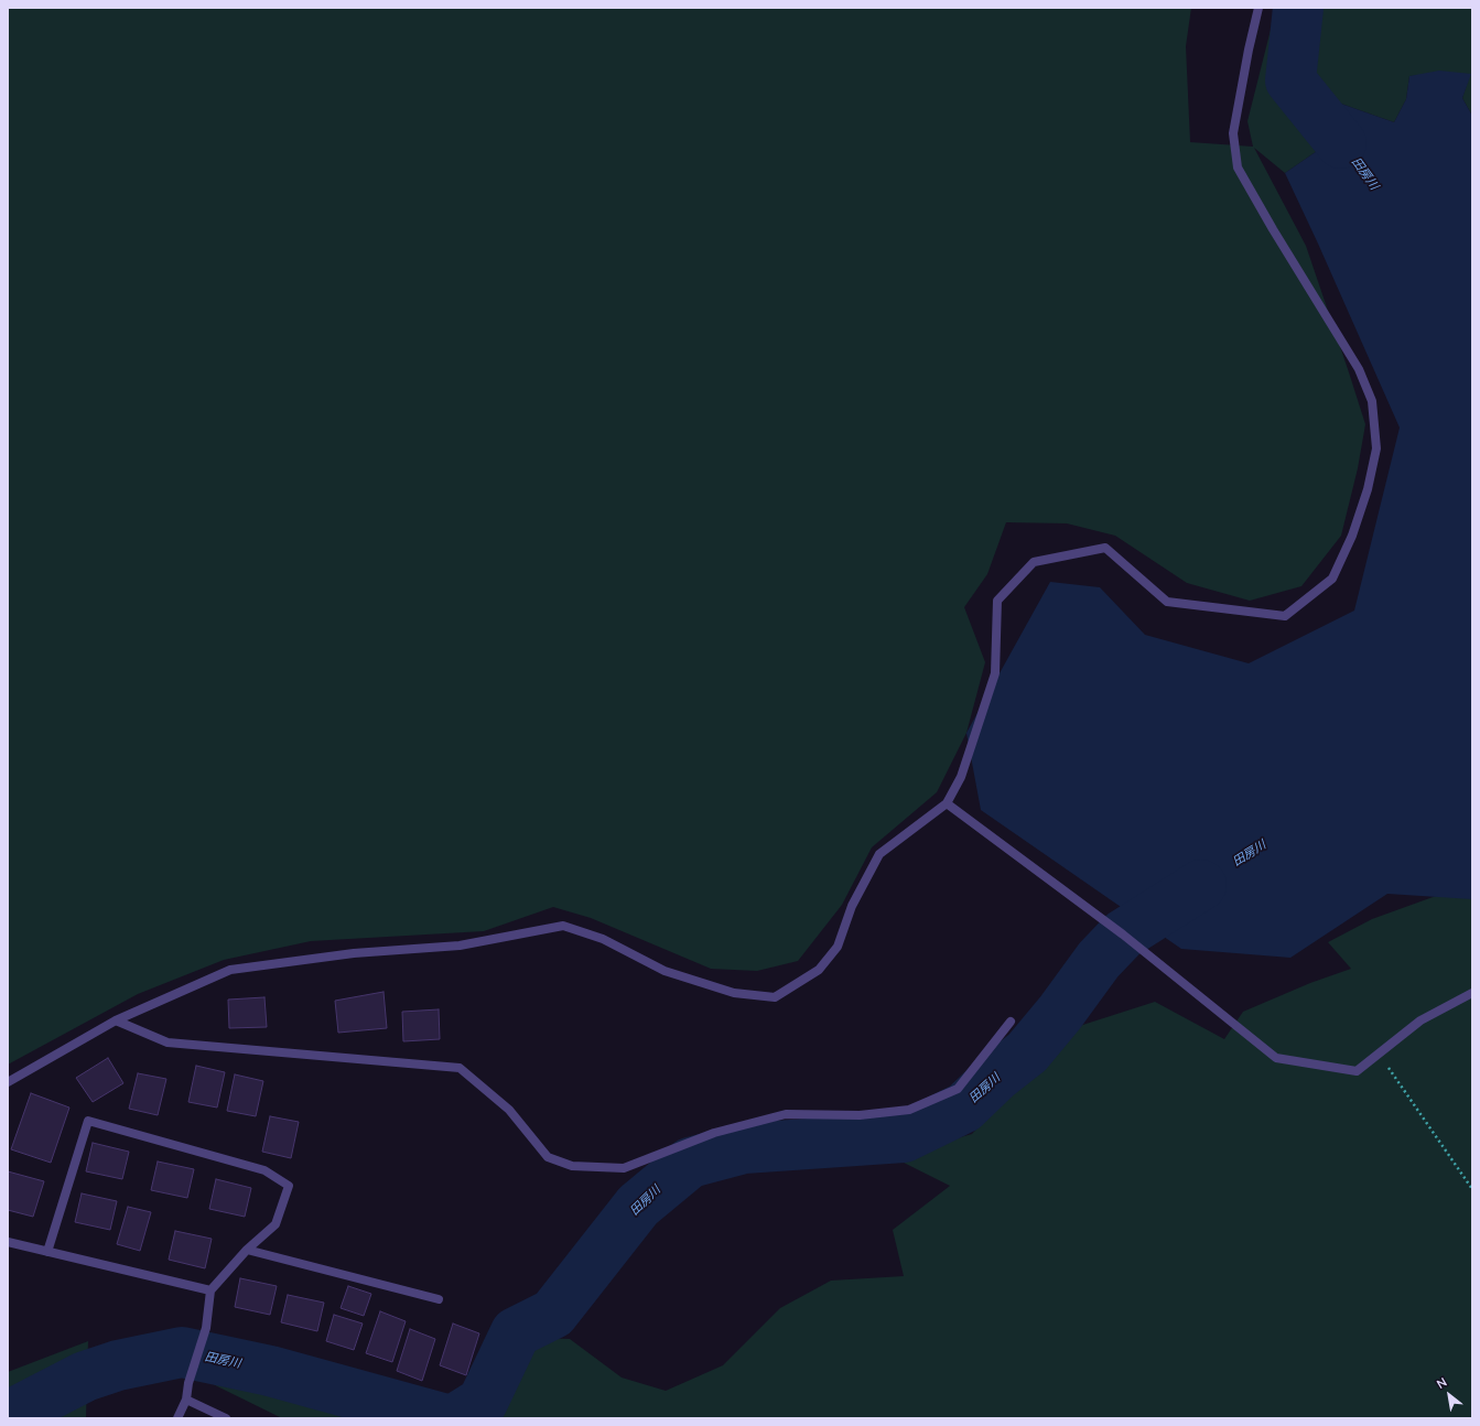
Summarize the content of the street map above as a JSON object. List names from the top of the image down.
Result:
{
  "water": ["田房川"],
  "north": "top left"
}
